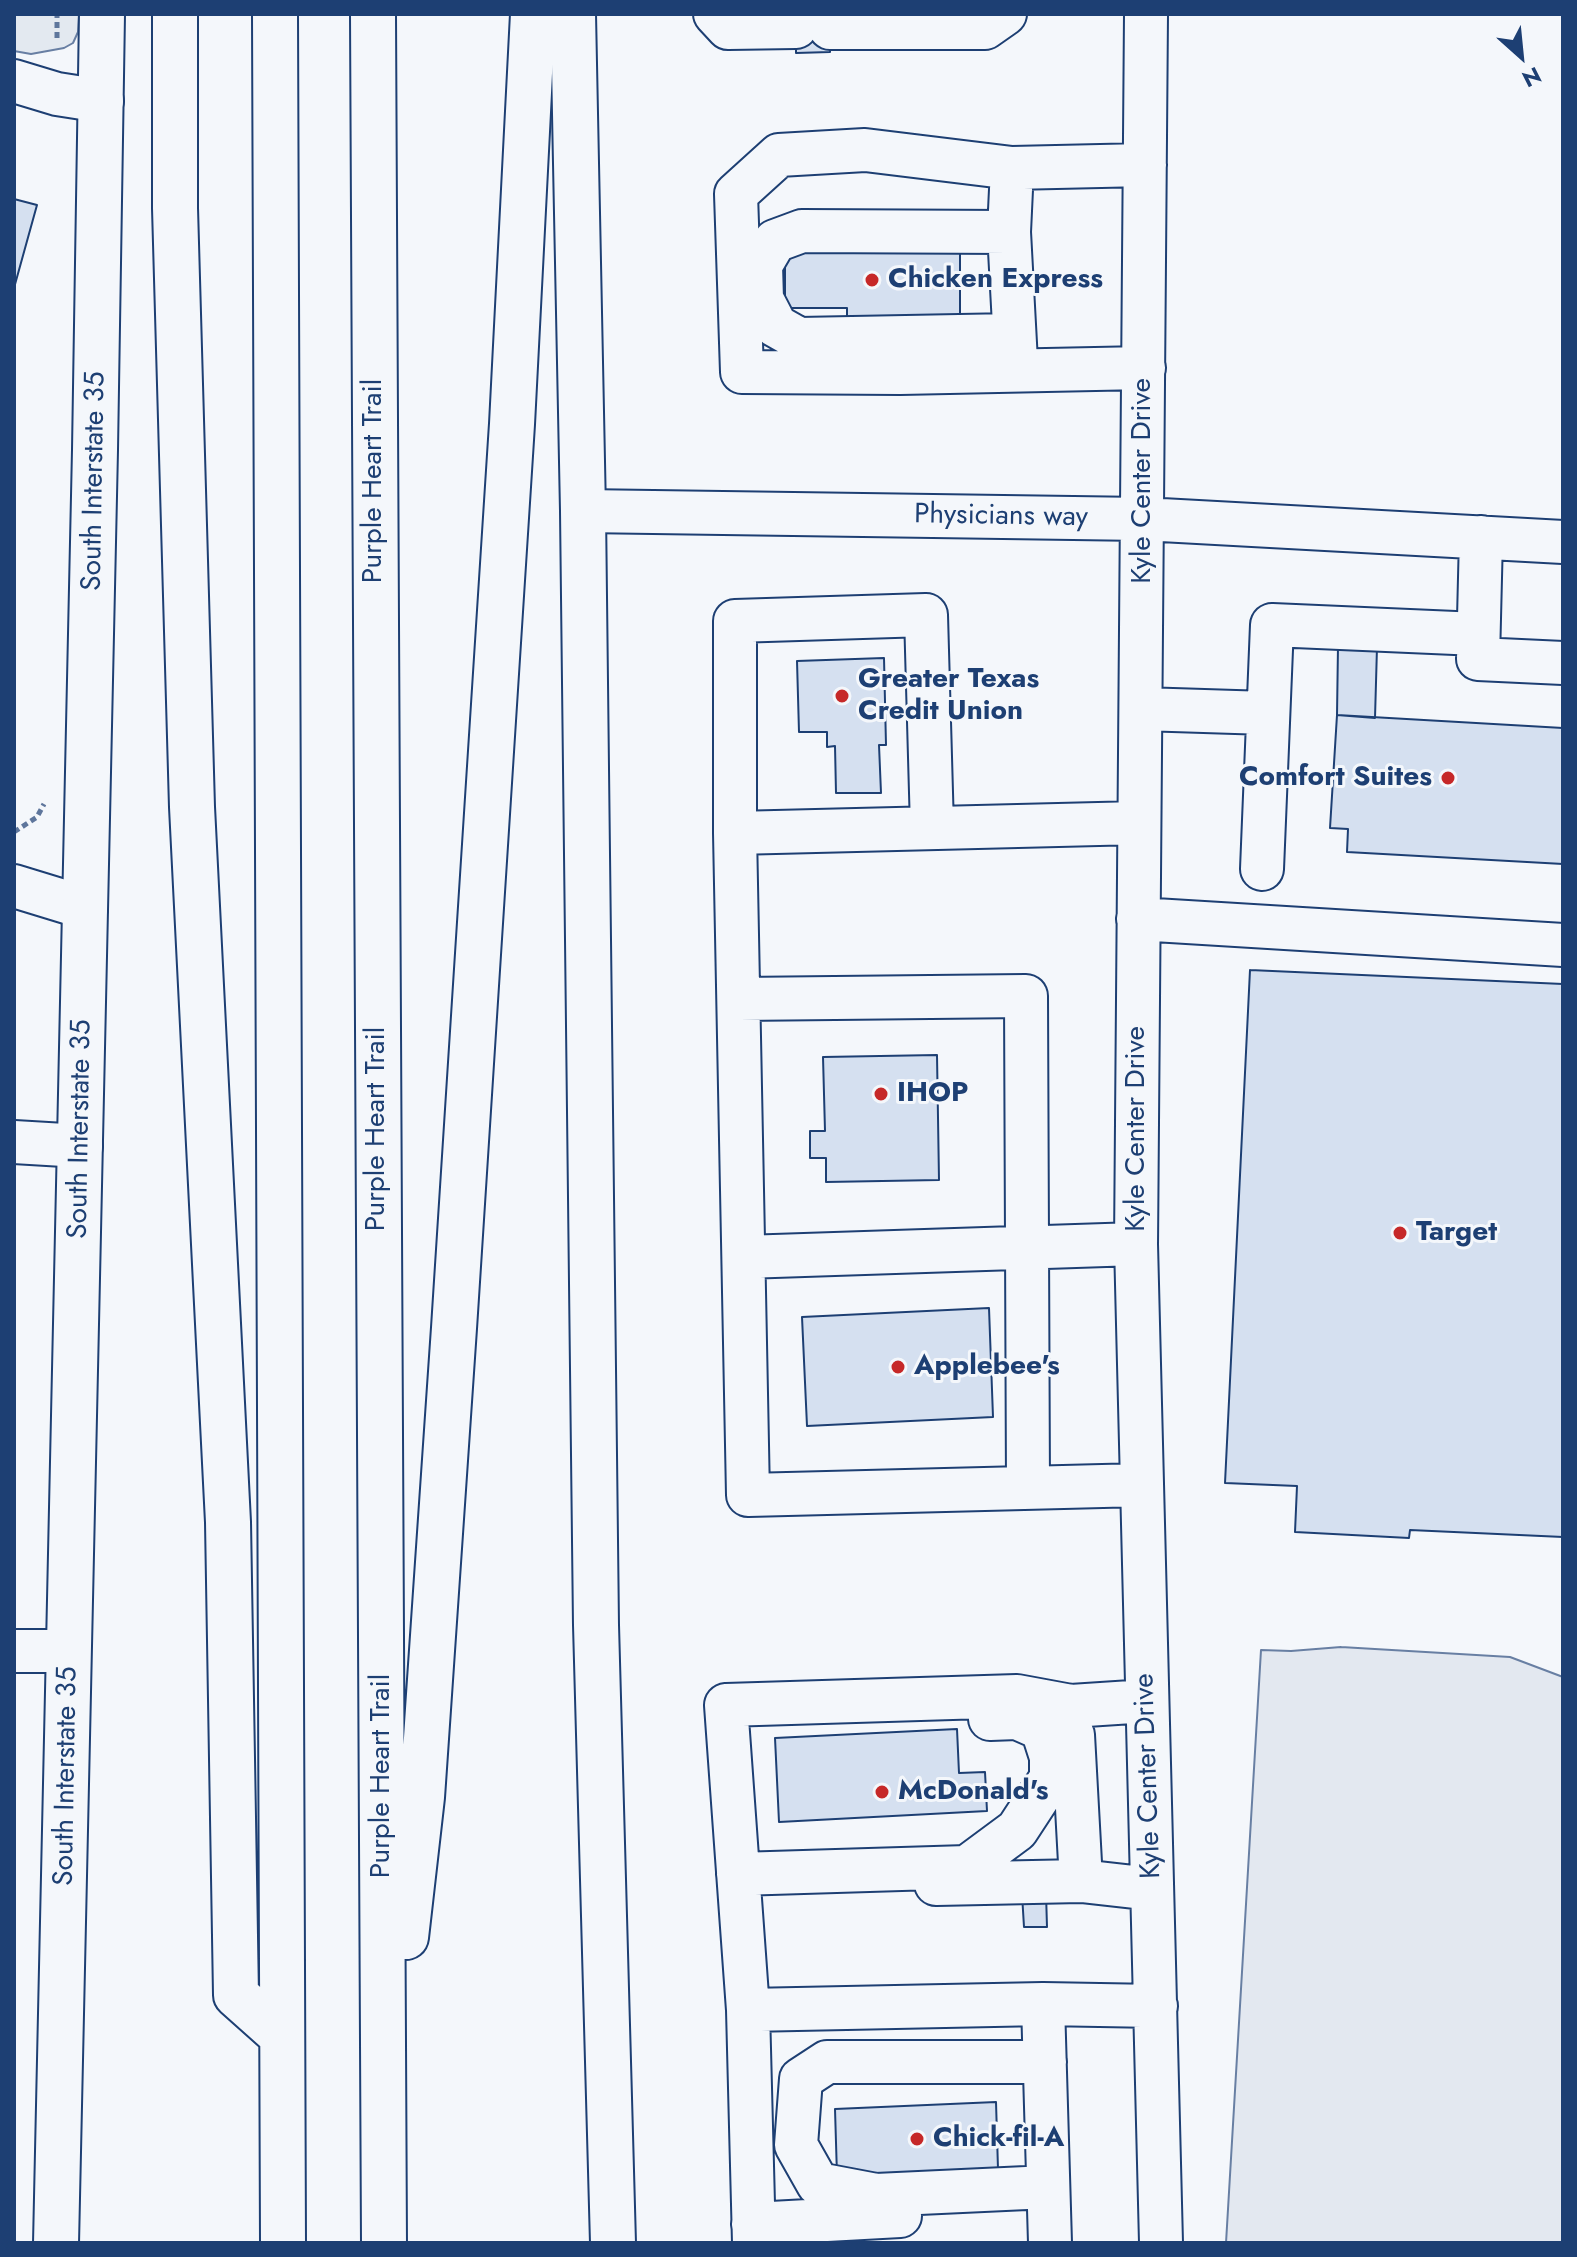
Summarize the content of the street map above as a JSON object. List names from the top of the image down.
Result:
{
  "streets": {
    "main road": ["South Interstate 35", "Purple Heart Trail"],
    "street": ["Kyle Center Drive", "Physicians way"]
  },
  "crossings": [
    ["Kyle Center Drive", "Physicians way"]
  ],
  "places": [
    "Chicken Express",
    "Greater Texas Credit Union",
    "Comfort Suites",
    "IHOP",
    "Target",
    "Applebee's",
    "McDonald's",
    "Chick-fil-A"
  ],
  "north": "bottom right"
}
